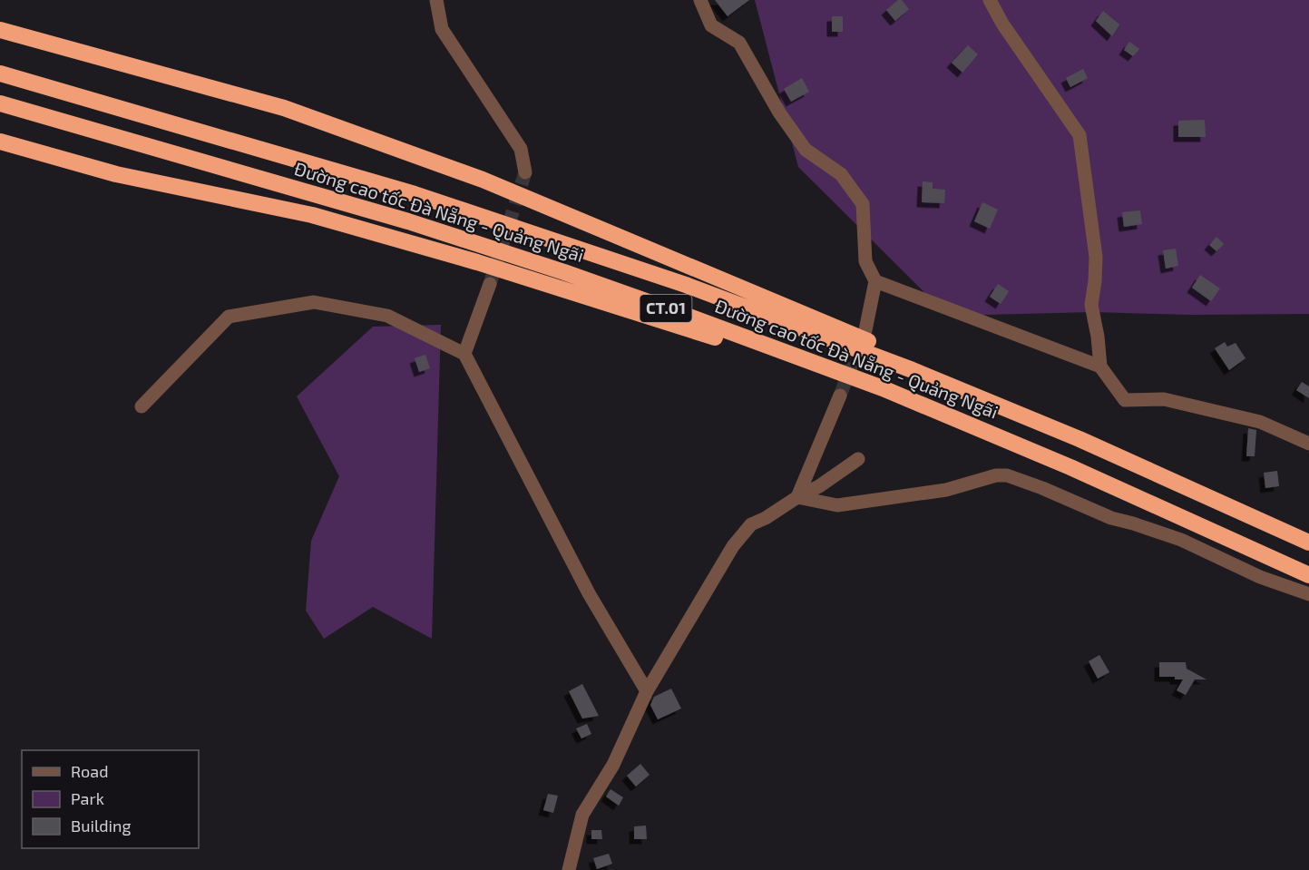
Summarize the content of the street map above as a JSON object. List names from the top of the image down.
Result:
{
  "streets": {
    "highway": ["Đường cao tốc Đà Nẵng - Quảng Ngãi", "CT.01"]
  },
  "legend": ["Road", "Park", "Building"]
}
